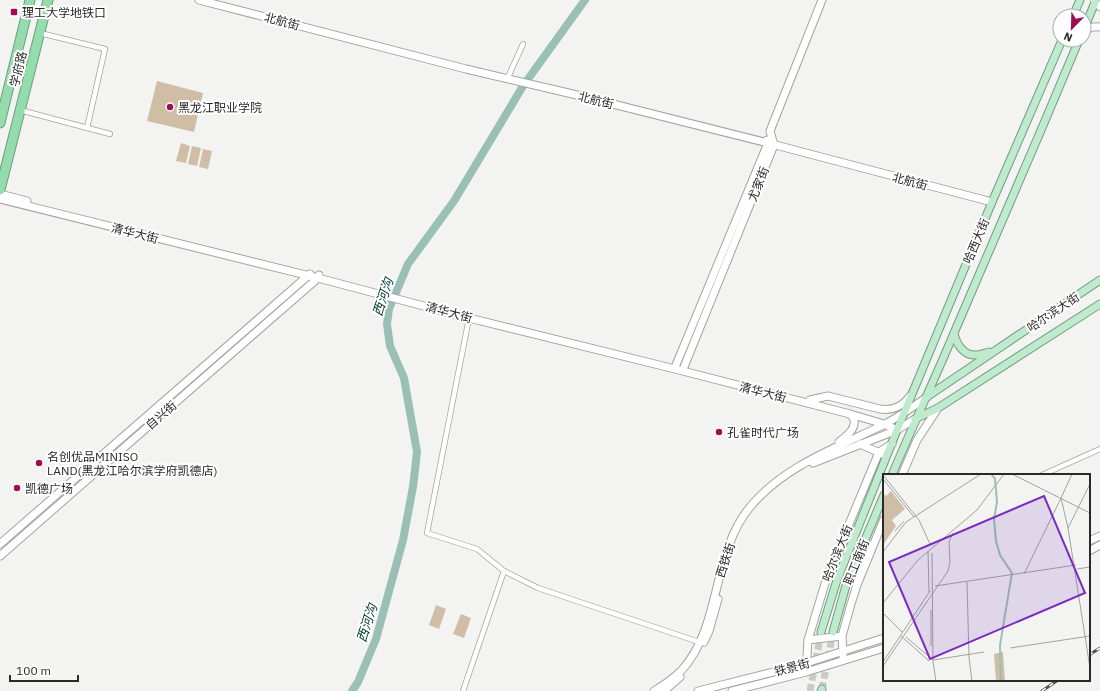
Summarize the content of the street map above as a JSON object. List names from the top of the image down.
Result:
{
  "streets": {
    "highway": ["学府路"],
    "main road": [
      "北航街",
      "尤家街",
      "清华大街",
      "哈西大街",
      "哈尔滨大街",
      "自兴街",
      "西铁街",
      "职工南街",
      "铁景街"
    ]
  },
  "crossings": [
    ["北航街", "尤家街"],
    ["北航街", "哈西大街"],
    ["尤家街", "清华大街"],
    ["清华大街", "哈西大街"],
    ["清华大街", "自兴街"],
    ["哈西大街", "哈尔滨大街"],
    ["哈西大街", "职工南街"],
    ["哈尔滨大街", "铁景街"]
  ],
  "water": ["西河沟"],
  "places": {
    "transit": ["理工大学地铁口"],
    "other": [
      "黑龙江职业学院",
      "孔雀时代广场",
      "名创优品MINISO LAND(黑龙江哈尔滨学府凯德店)",
      "凯德广场"
    ]
  },
  "scale_bar": "100 m",
  "north": "bottom left"
}
